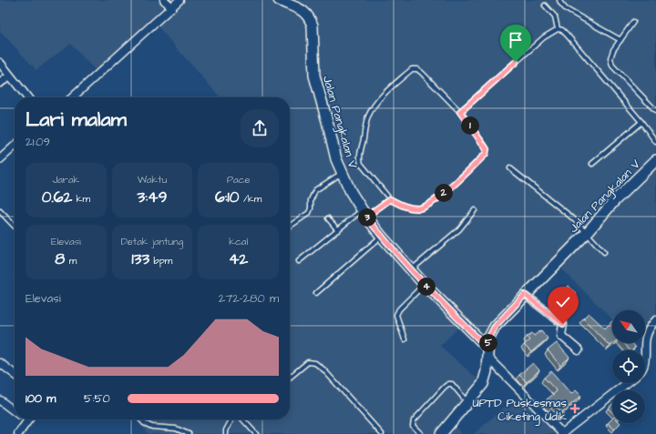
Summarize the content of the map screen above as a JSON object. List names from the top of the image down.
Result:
{
  "streets": {
    "street": ["Jalan Pangkalan V"]
  },
  "places": {
    "health": ["UPTD Puskesmas Ciketing Udik"]
  },
  "north": "top left",
  "page": {
    "heading": ["Lari malam", "21:09"],
    "pins": [
      "1",
      "2",
      "3",
      "4",
      "5"
    ],
    "stats": [
      ["Jarak", "0.62 km"],
      ["Waktu", "3:49"],
      ["Pace", "6:10 /km"],
      ["Elevasi", "8 m"],
      ["Detak jantung", "133 bpm"],
      ["kcal", "42"]
    ],
    "chart": ["Elevasi", "272–280 m"],
    "list": [
      {
        "name": "100 m",
        "note": "5:50"
      }
    ]
  }
}
